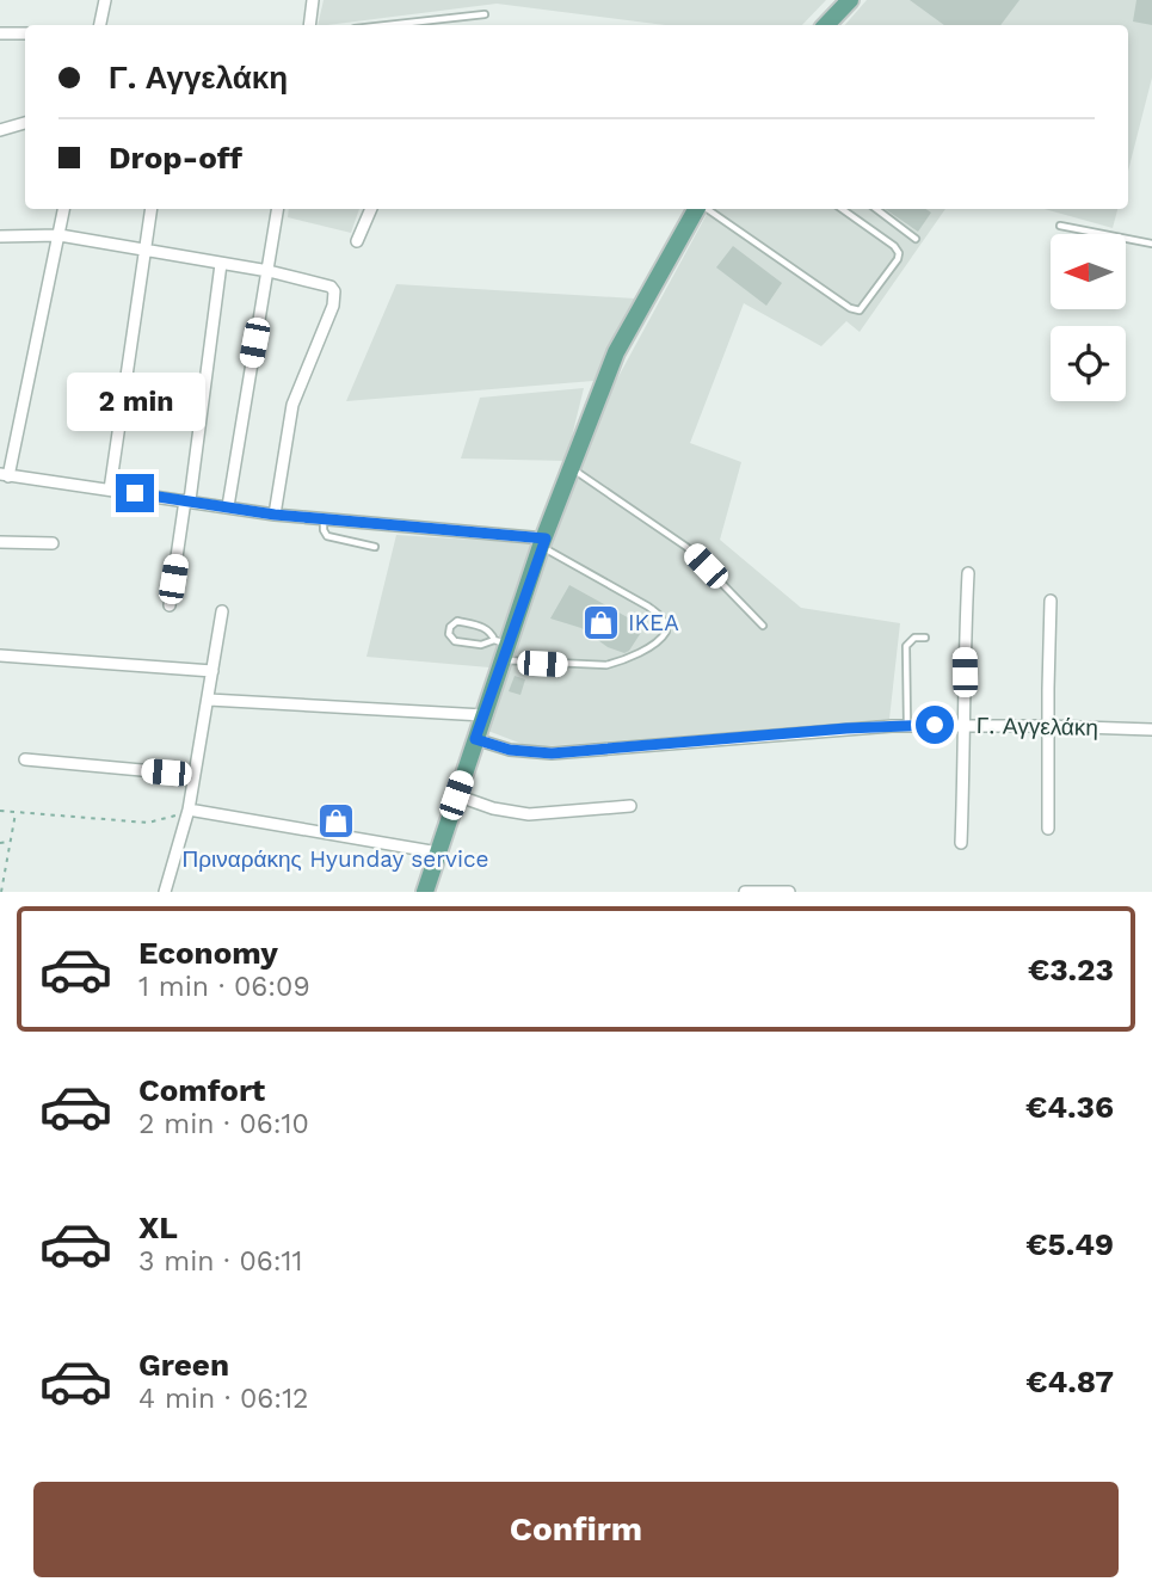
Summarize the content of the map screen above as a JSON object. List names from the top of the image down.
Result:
{
  "streets": {
    "street": ["Γ. Αγγελάκη"]
  },
  "places": {
    "shop": ["IKEA", "Πριναράκης Hyunday service"]
  },
  "north": "left",
  "page": {
    "banner": ["Γ. Αγγελάκη", "Drop-off"],
    "bubble": "2 min",
    "list": [
      {
        "name": "Economy",
        "note": "1 min · 06:09",
        "value": "€3.23"
      },
      {
        "name": "Comfort",
        "note": "2 min · 06:10",
        "value": "€4.36"
      },
      {
        "name": "XL",
        "note": "3 min · 06:11",
        "value": "€5.49"
      },
      {
        "name": "Green",
        "note": "4 min · 06:12",
        "value": "€4.87"
      }
    ],
    "buttons": "Confirm"
  }
}
